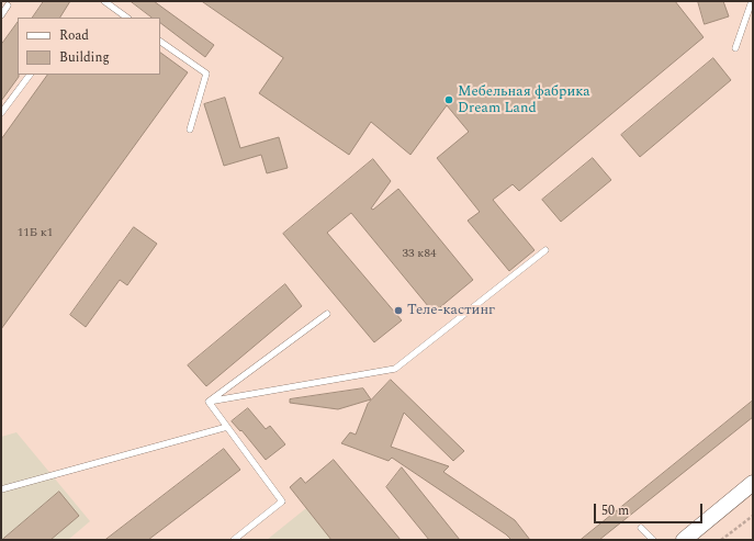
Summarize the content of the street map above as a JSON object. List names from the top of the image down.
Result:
{
  "places": ["Мебельная фабрика Dream Land", "Теле-кастинг"],
  "house_numbers": ["11Б к1", "33 к84"],
  "legend": ["Road", "Building"],
  "scale_bar": "50 m"
}
